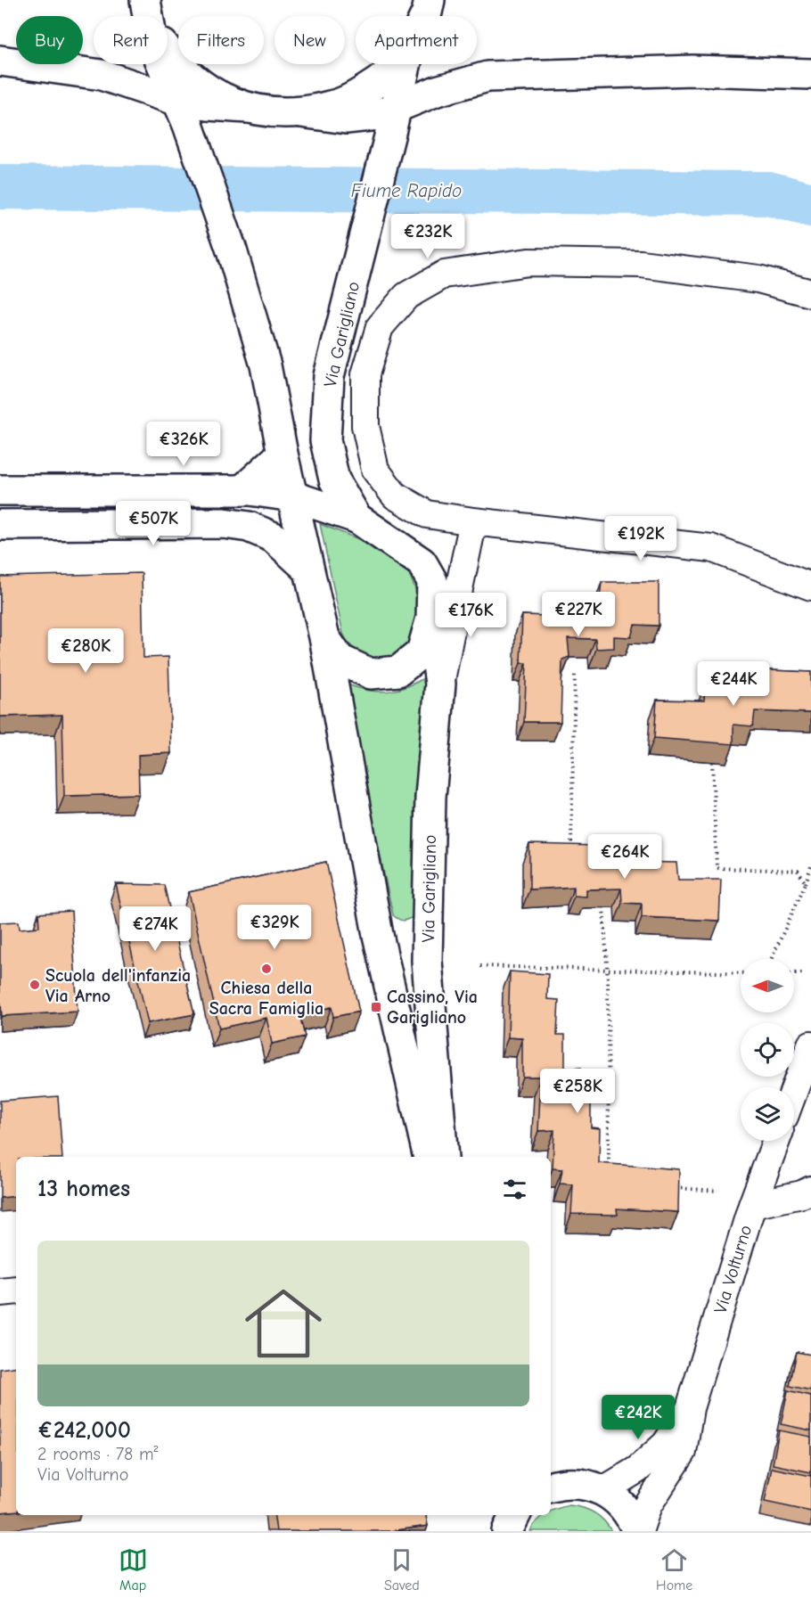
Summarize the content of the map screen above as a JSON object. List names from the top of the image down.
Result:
{
  "streets": {
    "main road": ["Via Garigliano"],
    "street": ["Via Volturno"]
  },
  "water": ["Fiume Rapido"],
  "places": {
    "other": ["Chiesa della Sacra Famiglia", "Scuola dell'infanzia Via Arno"],
    "transit": ["Cassino, Via Garigliano"]
  },
  "north": "left",
  "page": {
    "chip": [
      "Buy",
      "Rent",
      "Filters",
      "New",
      "Apartment"
    ],
    "price": [
      "€232K",
      "€326K",
      "€507K",
      "€192K",
      "€227K",
      "€176K",
      "€280K",
      "€244K",
      "€264K",
      "€329K",
      "€274K",
      "€258K",
      "€242K"
    ],
    "heading": "13 homes",
    "list": [
      {
        "name": "€242,000",
        "note": "2 rooms · 78 m² · Via Volturno"
      }
    ],
    "tabs": ["Map", "Saved", "Home"]
  }
}
